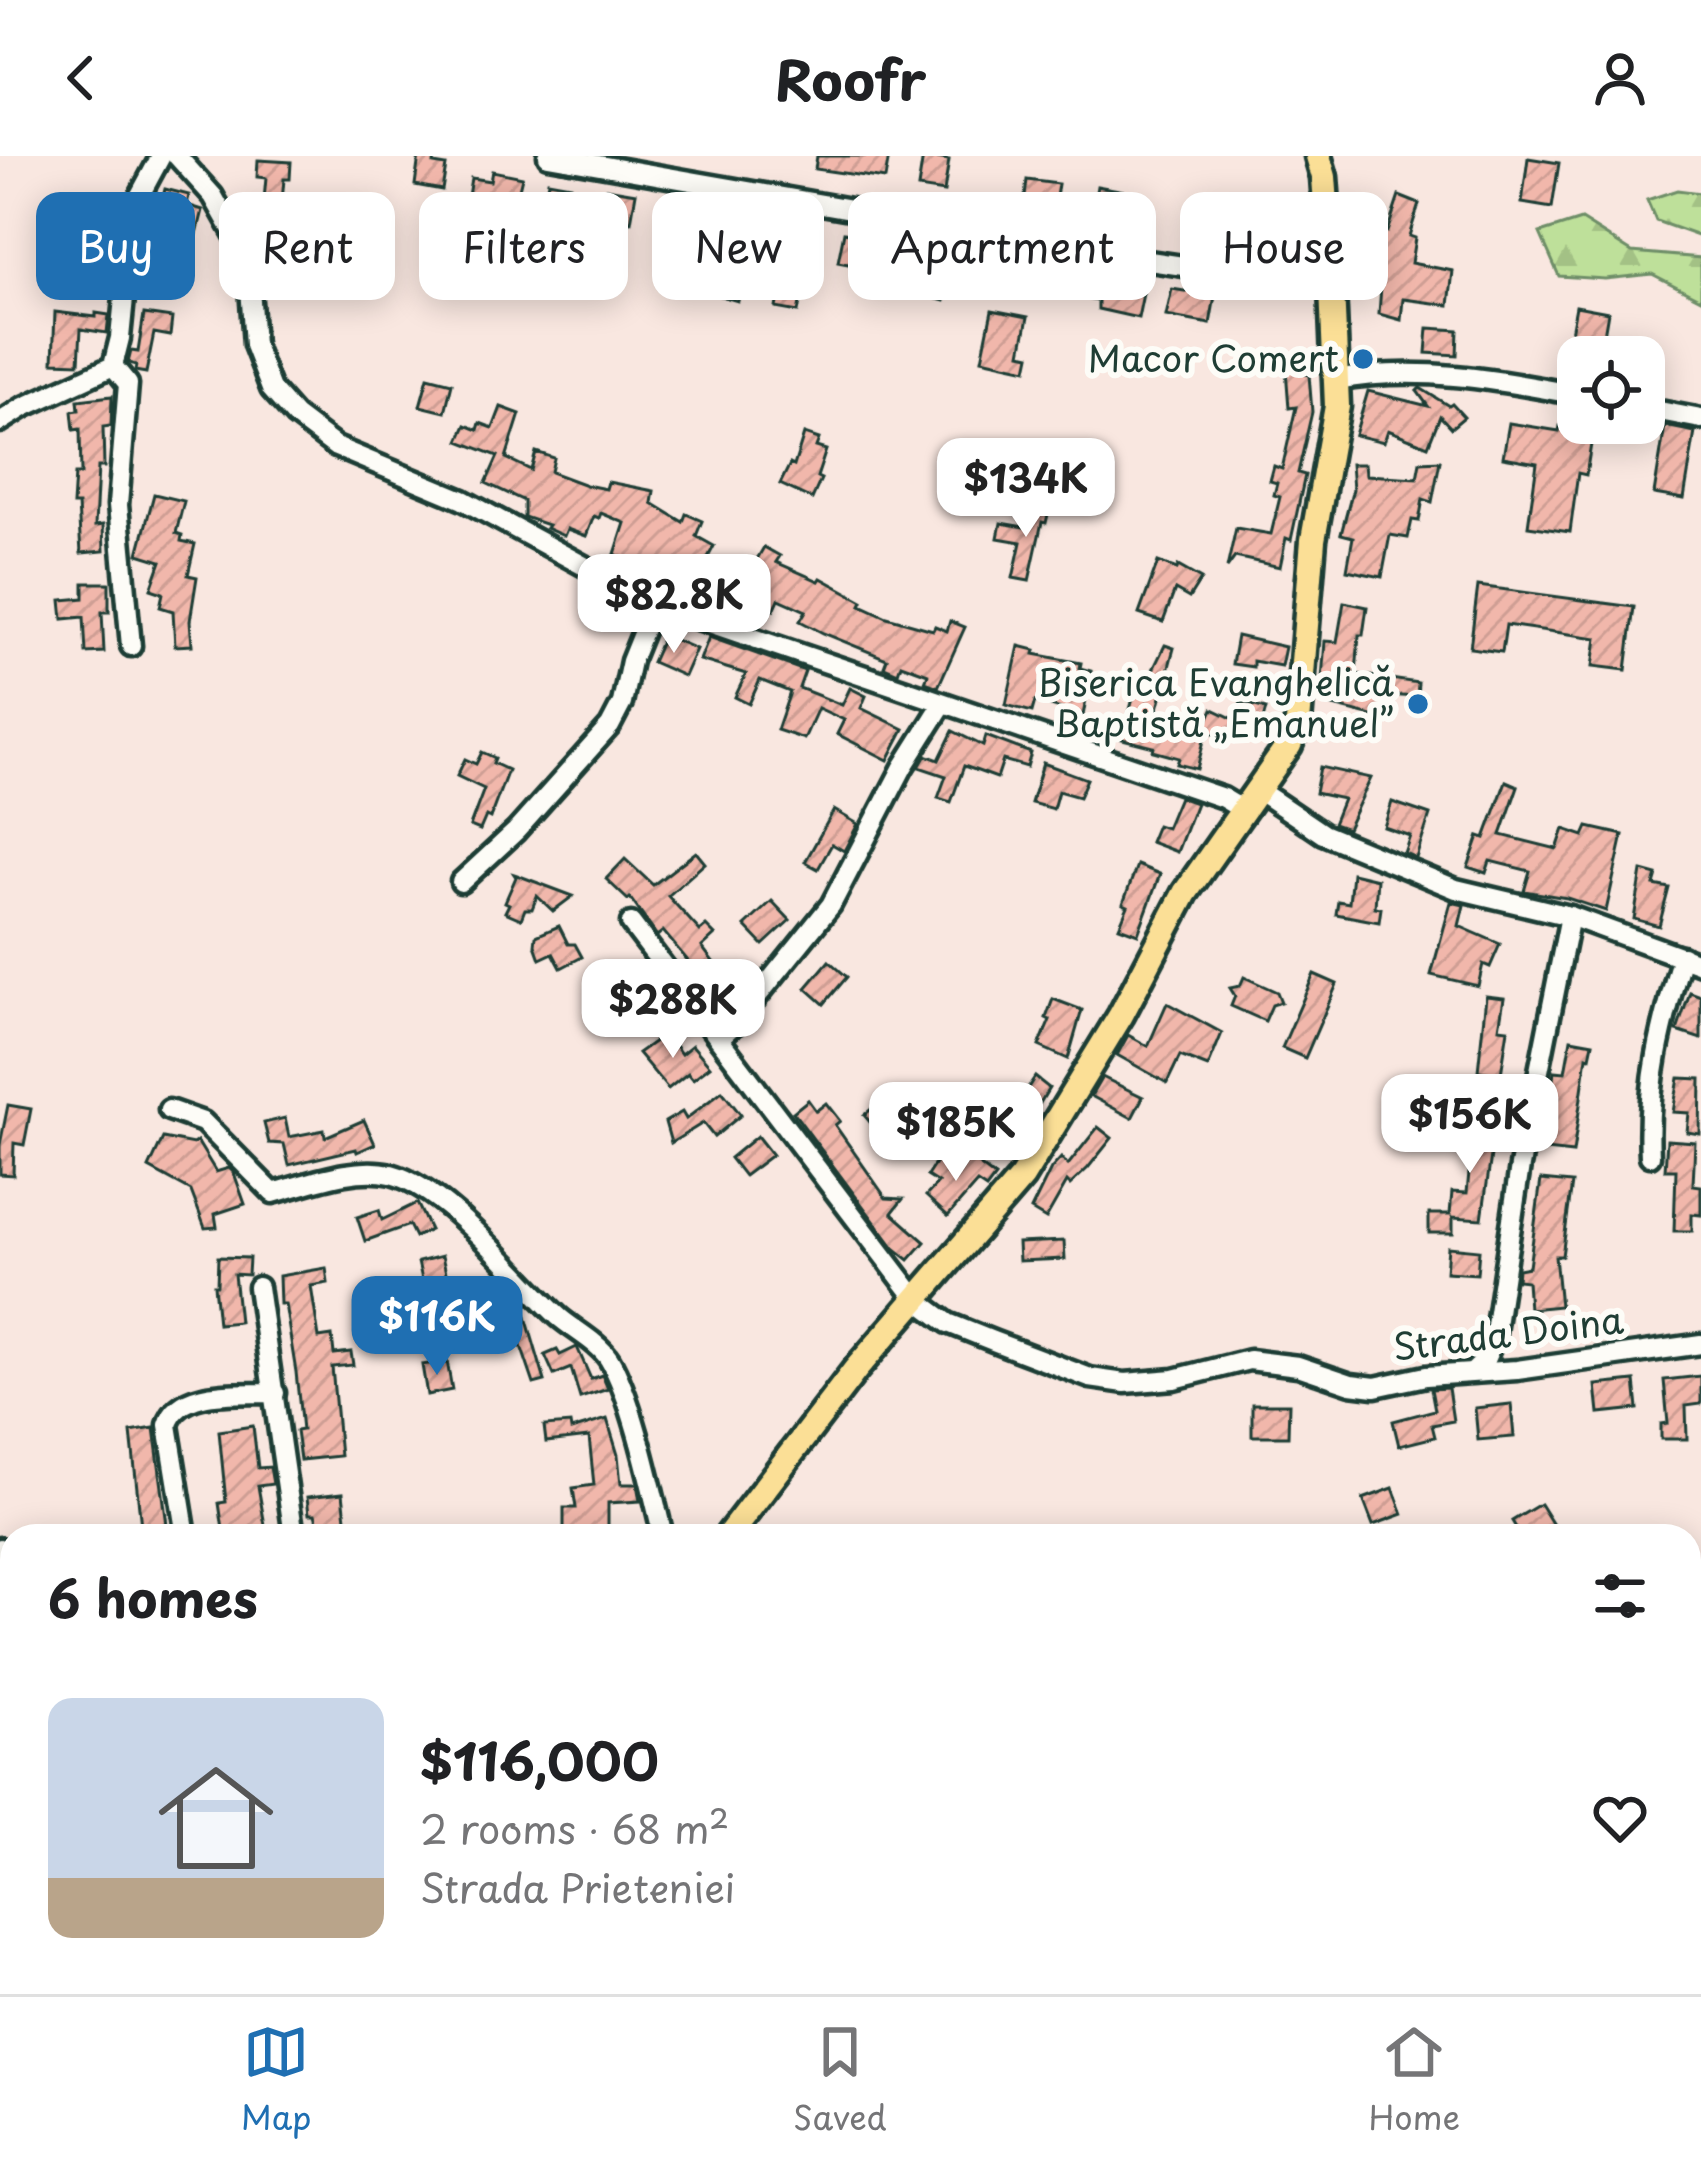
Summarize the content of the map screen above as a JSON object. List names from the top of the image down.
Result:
{
  "streets": {
    "street": ["Strada Doina"]
  },
  "places": ["Macor Comert", "Biserica Evanghelică Baptistă „Emanuel”"],
  "page": {
    "header": "Roofr",
    "chip": [
      "Buy",
      "Rent",
      "Filters",
      "New",
      "Apartment",
      "House"
    ],
    "price": [
      "$134K",
      "$82.8K",
      "$288K",
      "$156K",
      "$185K",
      "$116K"
    ],
    "heading": "6 homes",
    "list": [
      {
        "name": "$116,000",
        "note": "2 rooms · 68 m² · Strada Prieteniei"
      }
    ],
    "tabs": ["Map", "Saved", "Home"]
  }
}
